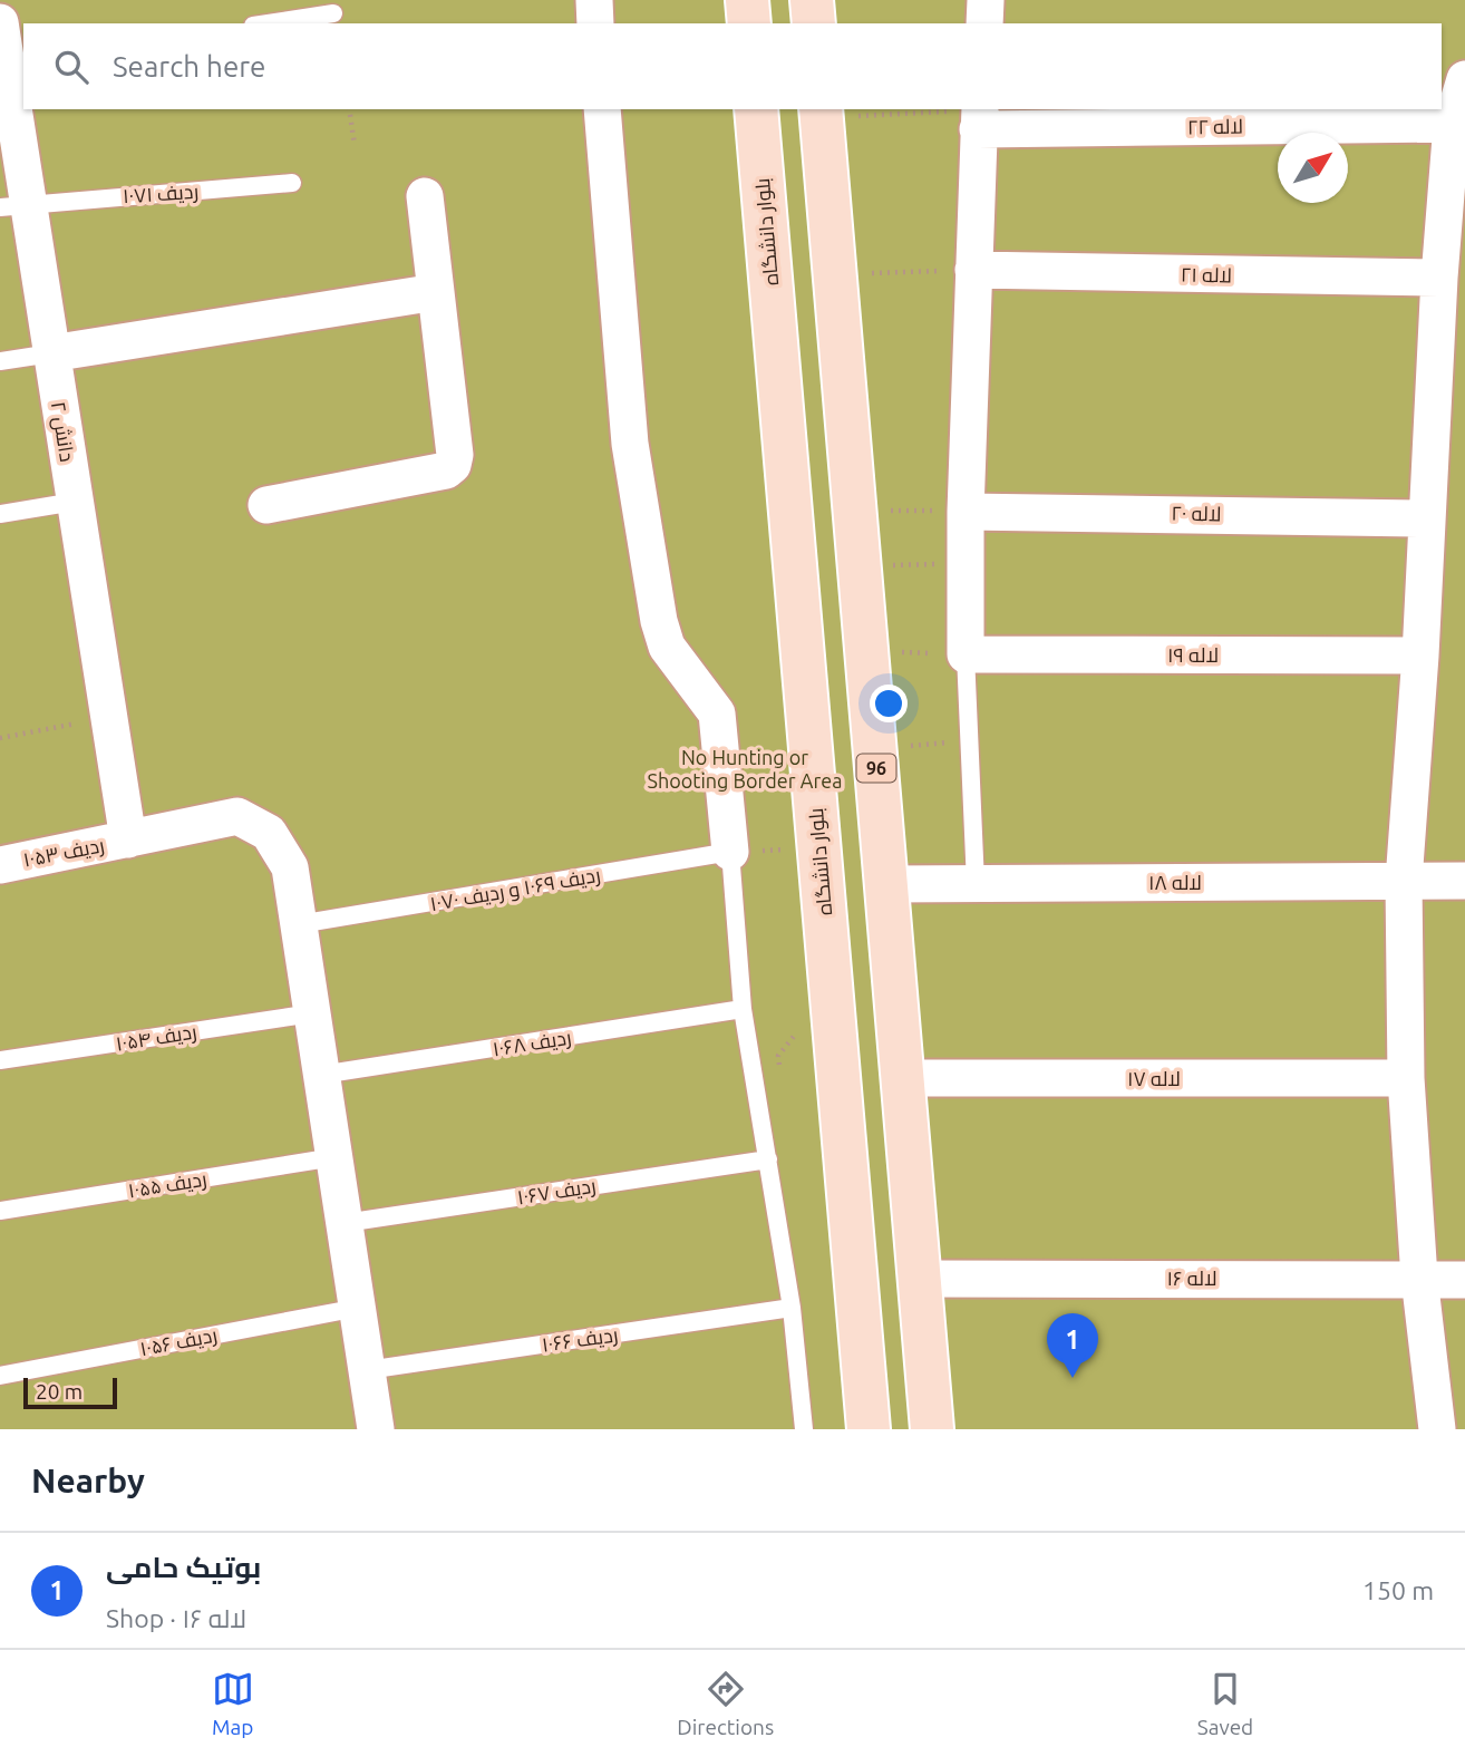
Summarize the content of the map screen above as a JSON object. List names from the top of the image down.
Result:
{
  "streets": {
    "main road": ["بلوار دانشگاه", "96"],
    "street": [
      "لاله ۲۲",
      "لاله ۲۱",
      "دانش ۲",
      "لاله ۲۰",
      "لاله ۱۹",
      "ردیف ۱۰۵۳",
      "لاله ۱۸",
      "لاله ۱۷",
      "لاله ۱۶"
    ],
    "lane": [
      "ردیف ۱۰۷۱",
      "ردیف ۱۰۶۹ و ردیف ۱۰۷۰",
      "ردیف ۱۰۵۴",
      "ردیف ۱۰۶۸",
      "ردیف ۱۰۵۵",
      "ردیف ۱۰۶۷",
      "ردیف ۱۰۶۶",
      "ردیف ۱۰۵۶"
    ]
  },
  "crossings": [
    ["ردیف ۱۰۷۱", "دانش ۲"],
    ["دانش ۲", "ردیف ۱۰۵۳"],
    ["96", "لاله ۱۸"],
    ["96", "لاله ۱۷"],
    ["96", "لاله ۱۶"],
    ["ردیف ۱۰۵۳", "ردیف ۱۰۶۹ و ردیف ۱۰۷۰"],
    ["ردیف ۱۰۵۳", "ردیف ۱۰۵۴"],
    ["ردیف ۱۰۵۳", "ردیف ۱۰۶۸"],
    ["ردیف ۱۰۵۳", "ردیف ۱۰۵۵"],
    ["ردیف ۱۰۵۳", "ردیف ۱۰۶۷"],
    ["ردیف ۱۰۵۳", "ردیف ۱۰۶۶"],
    ["ردیف ۱۰۵۳", "ردیف ۱۰۵۶"]
  ],
  "parks": ["No Hunting or Shooting Border Area"],
  "scale_bar": "20 m",
  "north": "top right",
  "page": {
    "search": "Search here",
    "pins": "1",
    "scale": "20 m",
    "heading": "Nearby",
    "list": [
      {
        "mark": "1",
        "name": "بوتیک حامی",
        "note": "Shop · لاله ۱۶",
        "value": "150 m"
      }
    ],
    "nav": ["Map", "Directions", "Saved"]
  }
}
